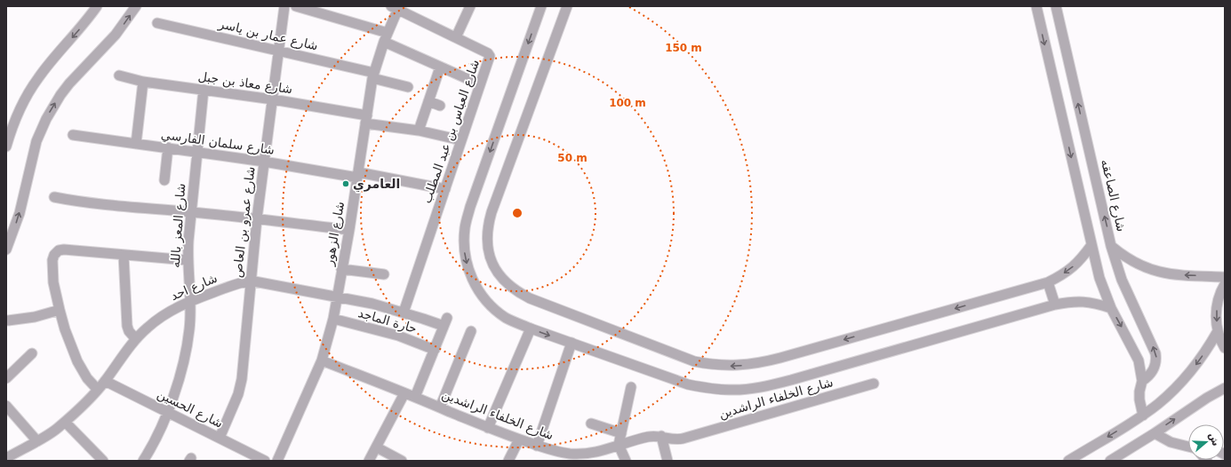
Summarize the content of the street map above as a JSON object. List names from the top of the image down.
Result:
{
  "streets": {
    "street": [
      "شارع عمار بن ياسر",
      "شارع معاذ بن جبل",
      "شارع العباس بن عبد المطلب",
      "شارع سلمان الفارسي",
      "شارع الصاعقه",
      "شارع عمرو بن العاص",
      "شارع المعز بالله",
      "شارع الزهور",
      "شارع احد",
      "حارة الماجد",
      "شارع الخلفاء الراشدين",
      "شارع الحسين"
    ]
  },
  "crossings": [
    ["شارع عمار بن ياسر", "شارع عمرو بن العاص"],
    ["شارع عمار بن ياسر", "شارع الزهور"],
    ["شارع معاذ بن جبل", "شارع العباس بن عبد المطلب"],
    ["شارع معاذ بن جبل", "شارع عمرو بن العاص"],
    ["شارع معاذ بن جبل", "شارع المعز بالله"],
    ["شارع معاذ بن جبل", "شارع الزهور"],
    ["شارع العباس بن عبد المطلب", "شارع سلمان الفارسي"],
    ["شارع العباس بن عبد المطلب", "شارع الزهور"],
    ["شارع العباس بن عبد المطلب", "شارع احد"],
    ["شارع سلمان الفارسي", "شارع عمرو بن العاص"],
    ["شارع سلمان الفارسي", "شارع المعز بالله"],
    ["شارع سلمان الفارسي", "شارع الزهور"],
    ["شارع عمرو بن العاص", "شارع احد"],
    ["شارع عمرو بن العاص", "شارع الحسين"],
    ["شارع المعز بالله", "شارع احد"],
    ["شارع المعز بالله", "شارع الحسين"],
    ["شارع الزهور", "شارع احد"],
    ["شارع الزهور", "حارة الماجد"],
    ["شارع الزهور", "شارع الخلفاء الراشدين"],
    ["شارع احد", "حارة الماجد"],
    ["شارع احد", "شارع الحسين"]
  ],
  "places": ["العامري"],
  "north": "right",
  "rings": ["150 m", "100 m", "50 m"]
}
